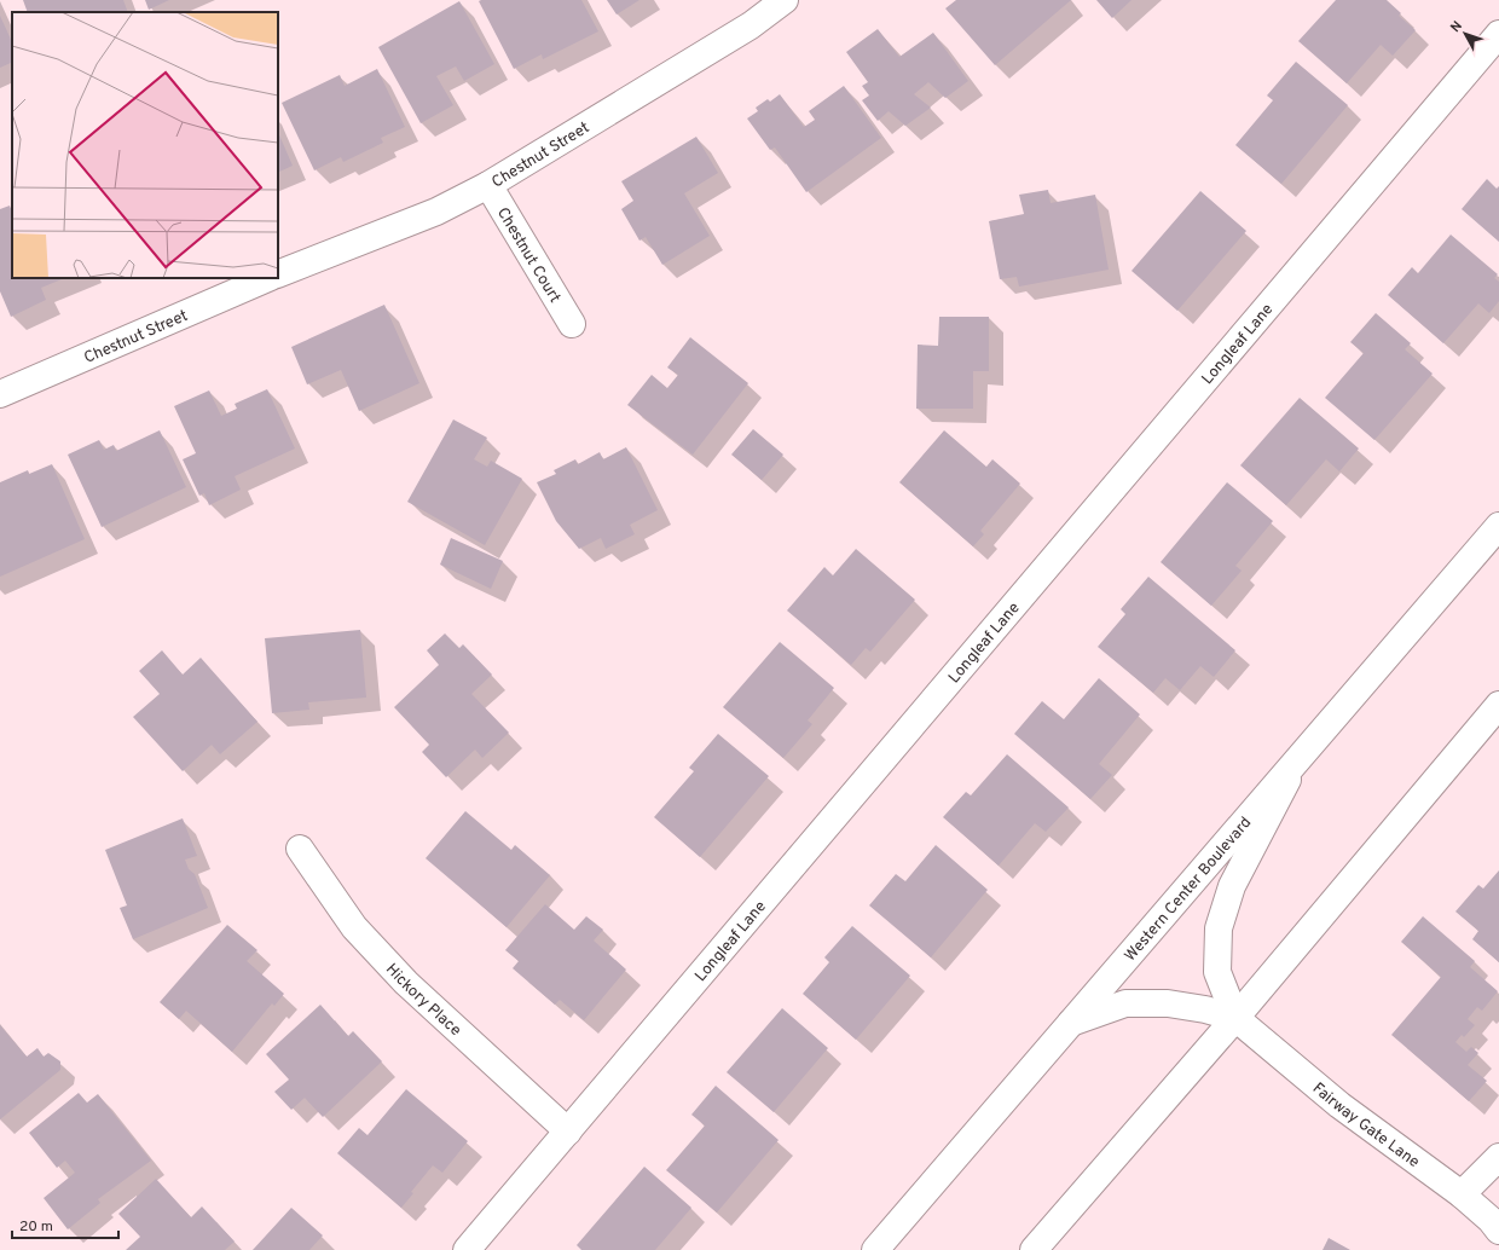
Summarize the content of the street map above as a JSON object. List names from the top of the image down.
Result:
{
  "streets": {
    "street": [
      "Chestnut Street",
      "Chestnut Court",
      "Longleaf Lane",
      "Western Center Boulevard",
      "Hickory Place",
      "Fairway Gate Lane"
    ]
  },
  "crossings": [
    ["Chestnut Street", "Chestnut Court"],
    ["Longleaf Lane", "Hickory Place"],
    ["Western Center Boulevard", "Fairway Gate Lane"]
  ],
  "scale_bar": "20 m",
  "north": "top left"
}
